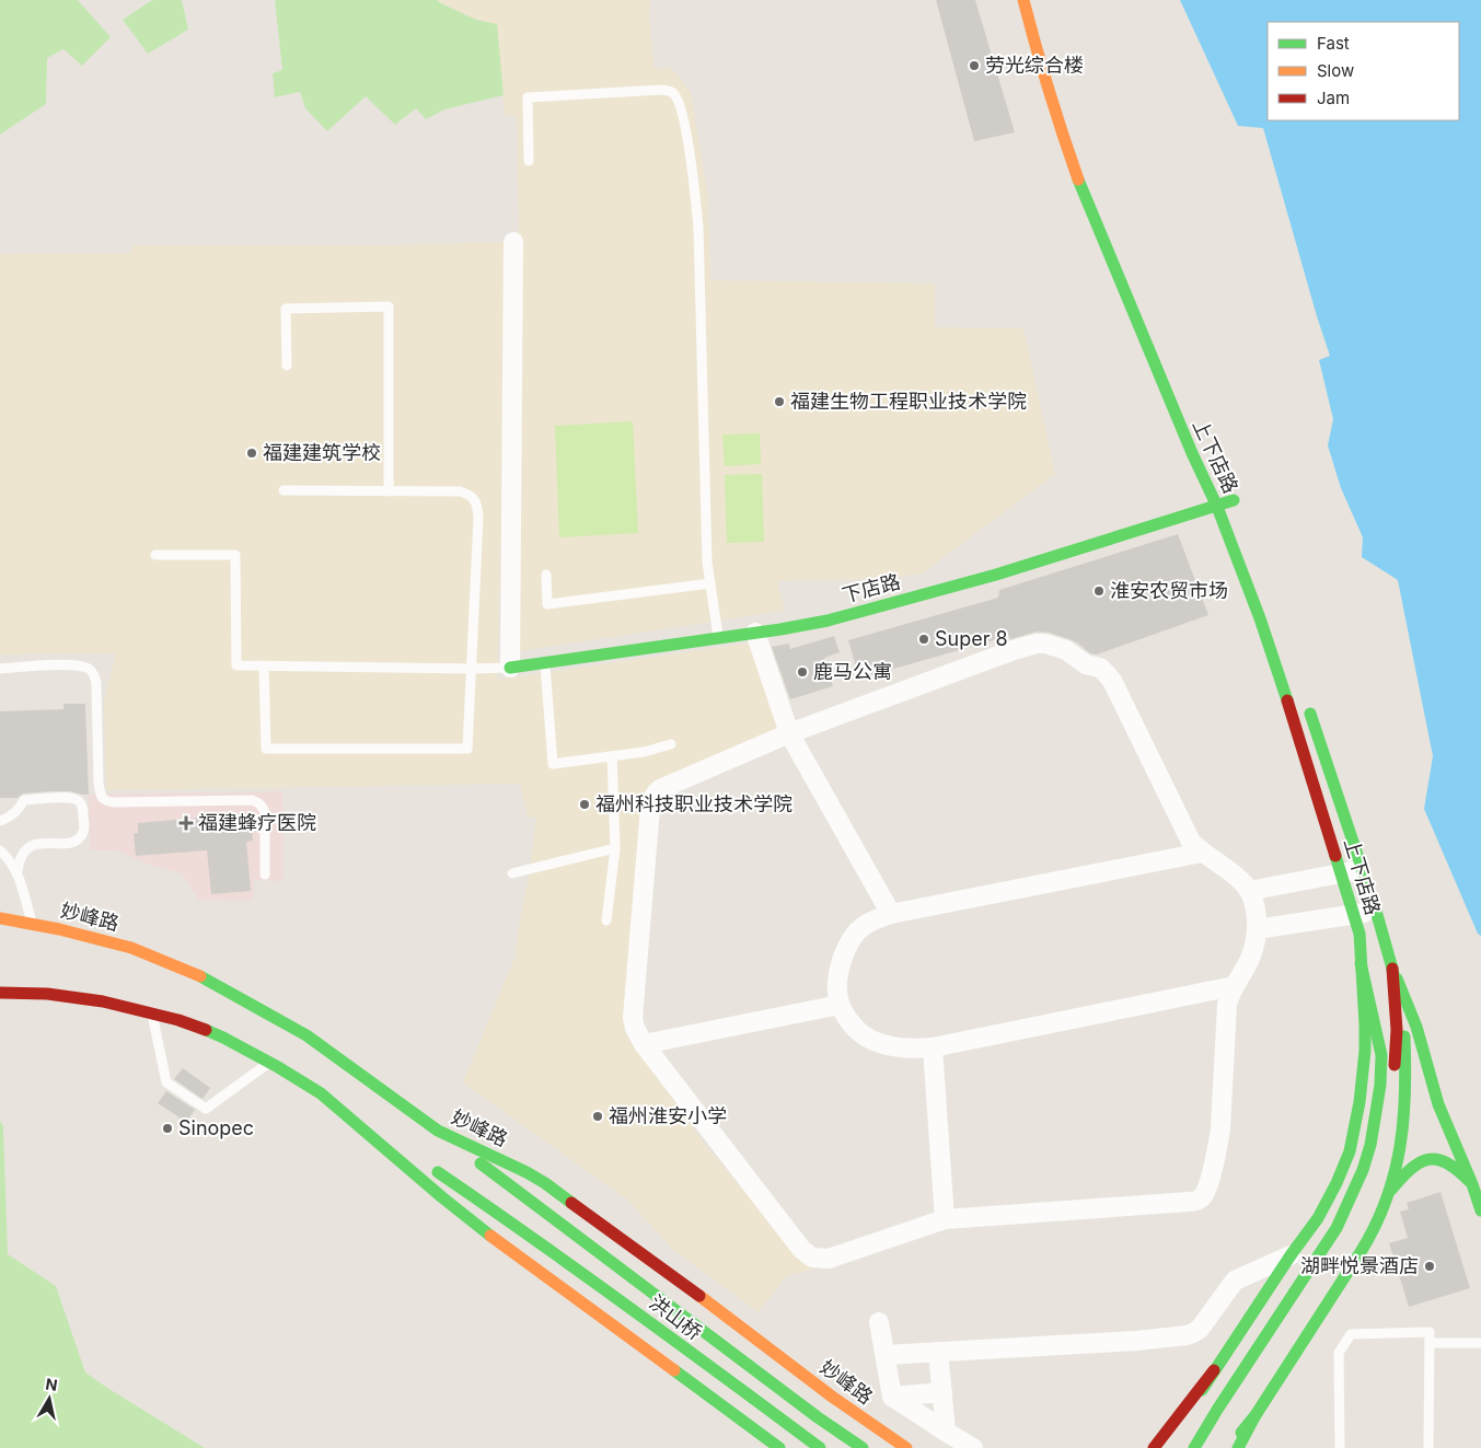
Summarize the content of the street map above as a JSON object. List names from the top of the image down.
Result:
{
  "streets": {
    "main road": [
      "上下店路",
      "下店路",
      "妙峰路",
      "洪山桥"
    ]
  },
  "crossings": [
    ["上下店路", "下店路"]
  ],
  "places": {
    "other": [
      "劳光综合楼",
      "福建生物工程职业技术学院",
      "福建建筑学校",
      "淮安农贸市场",
      "Super 8",
      "鹿马公寓",
      "福州科技职业技术学院",
      "福州淮安小学",
      "Sinopec",
      "湖畔悦景酒店"
    ],
    "health": ["福建蜂疗医院"]
  },
  "legend": ["Fast", "Slow", "Jam"],
  "north": "top"
}
